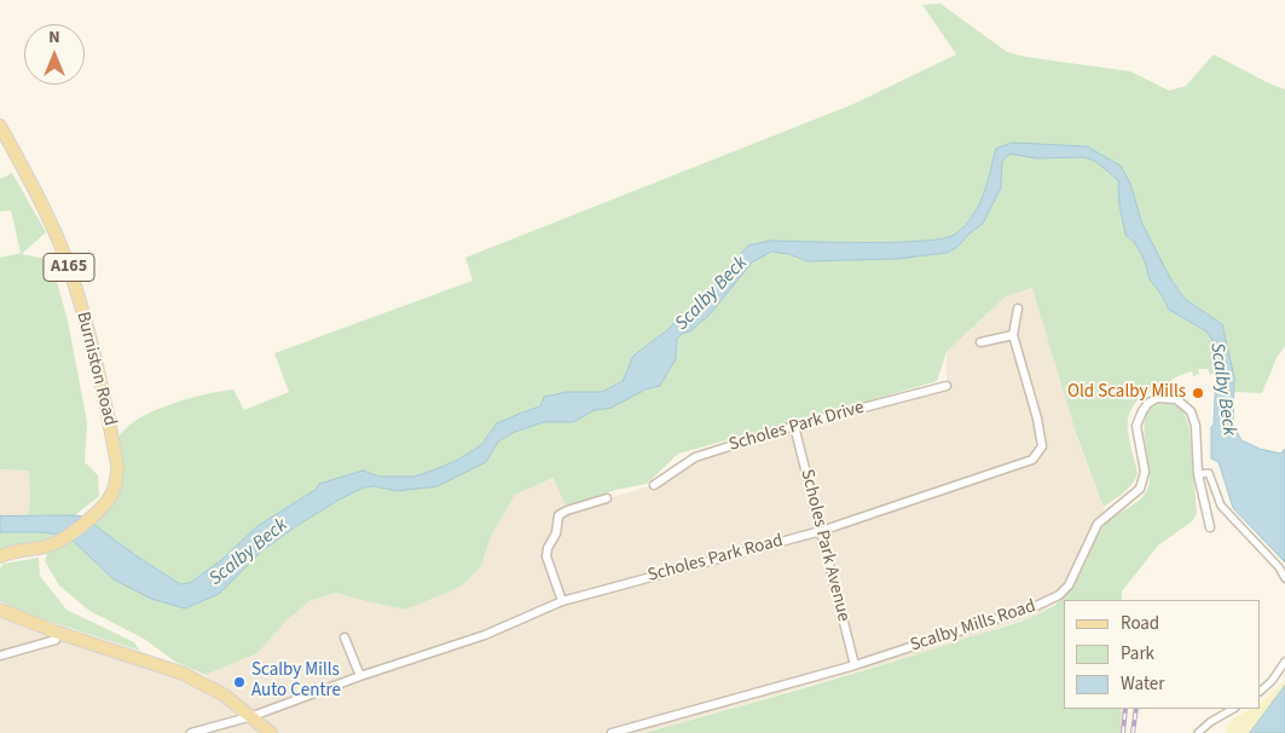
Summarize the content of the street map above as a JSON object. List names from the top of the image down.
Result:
{
  "streets": {
    "main road": ["A165", "Burniston Road"],
    "street": [
      "Scholes Park Drive",
      "Scholes Park Avenue",
      "Scholes Park Road",
      "Scalby Mills Road"
    ]
  },
  "crossings": [
    ["Scholes Park Drive", "Scholes Park Avenue"],
    ["Scholes Park Avenue", "Scholes Park Road"],
    ["Scholes Park Avenue", "Scalby Mills Road"]
  ],
  "water": ["Scalby Beck"],
  "places": ["Old Scalby Mills", "Scalby Mills Auto Centre"],
  "legend": ["Road", "Park", "Water"],
  "north": "top"
}
